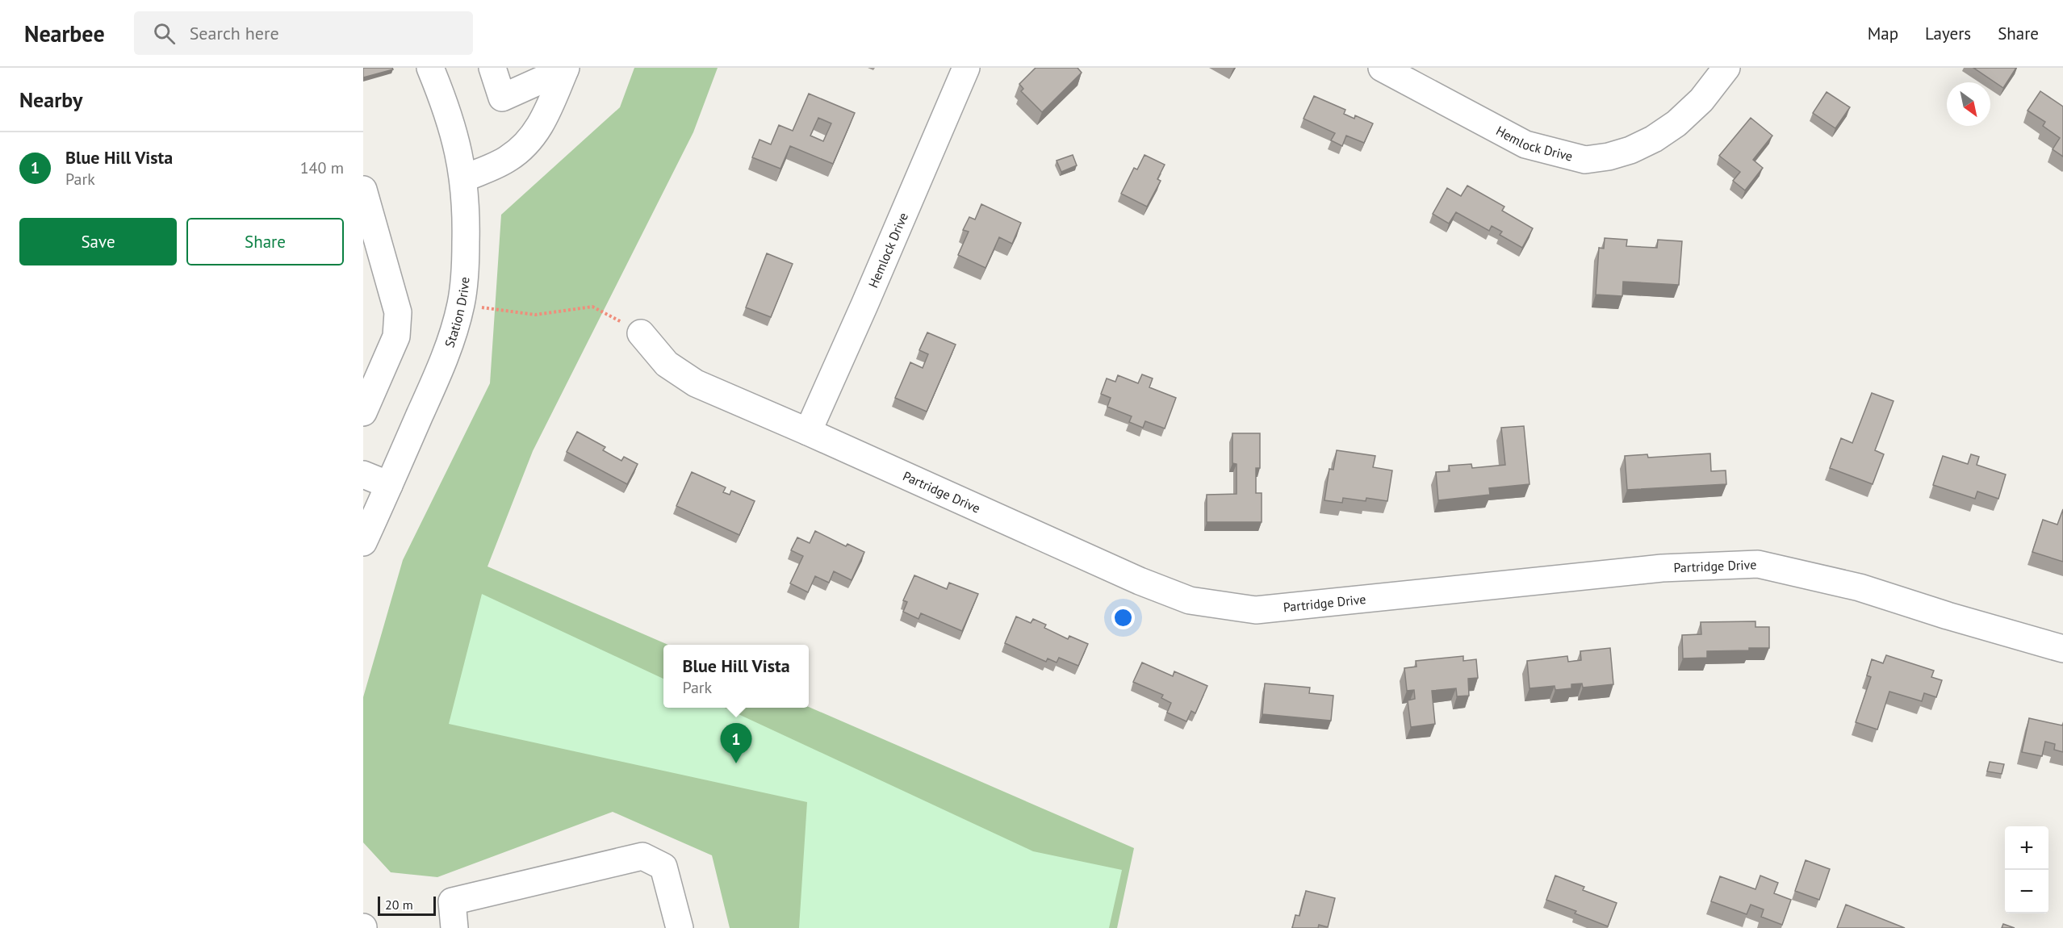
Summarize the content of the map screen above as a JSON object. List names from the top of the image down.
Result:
{
  "streets": {
    "street": ["Hemlock Drive", "Station Drive", "Partridge Drive"]
  },
  "crossings": [
    ["Hemlock Drive", "Partridge Drive"]
  ],
  "scale_bar": "20 m",
  "north": "bottom right",
  "page": {
    "header": "Nearbee",
    "search": "Search here",
    "nav": ["Map", "Layers", "Share"],
    "heading": "Nearby",
    "list": [
      {
        "mark": "1",
        "name": "Blue Hill Vista",
        "note": "Park",
        "value": "140 m"
      }
    ],
    "buttons": ["Save", "Share"],
    "popup": ["Blue Hill Vista", "Park"],
    "pins": "1",
    "map_buttons": ["+", "−"],
    "scale": "20 m"
  }
}
